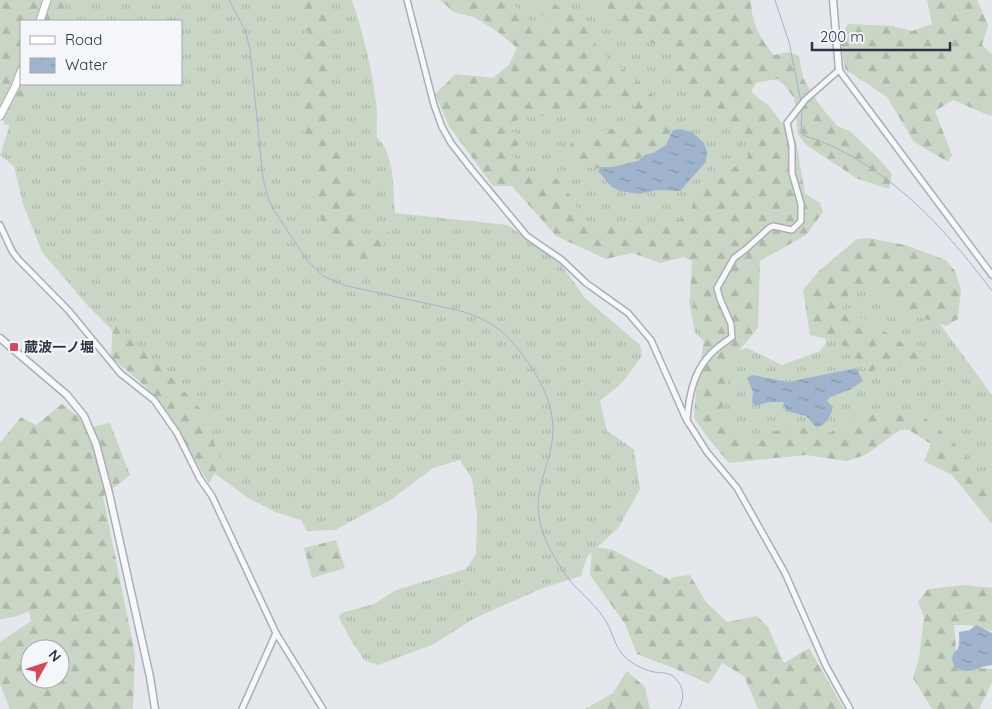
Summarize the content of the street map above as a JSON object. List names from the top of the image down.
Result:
{
  "places": {
    "transit": ["蔵波一ノ堀"]
  },
  "legend": ["Road", "Water"],
  "scale_bar": "200 m",
  "north": "top right"
}
